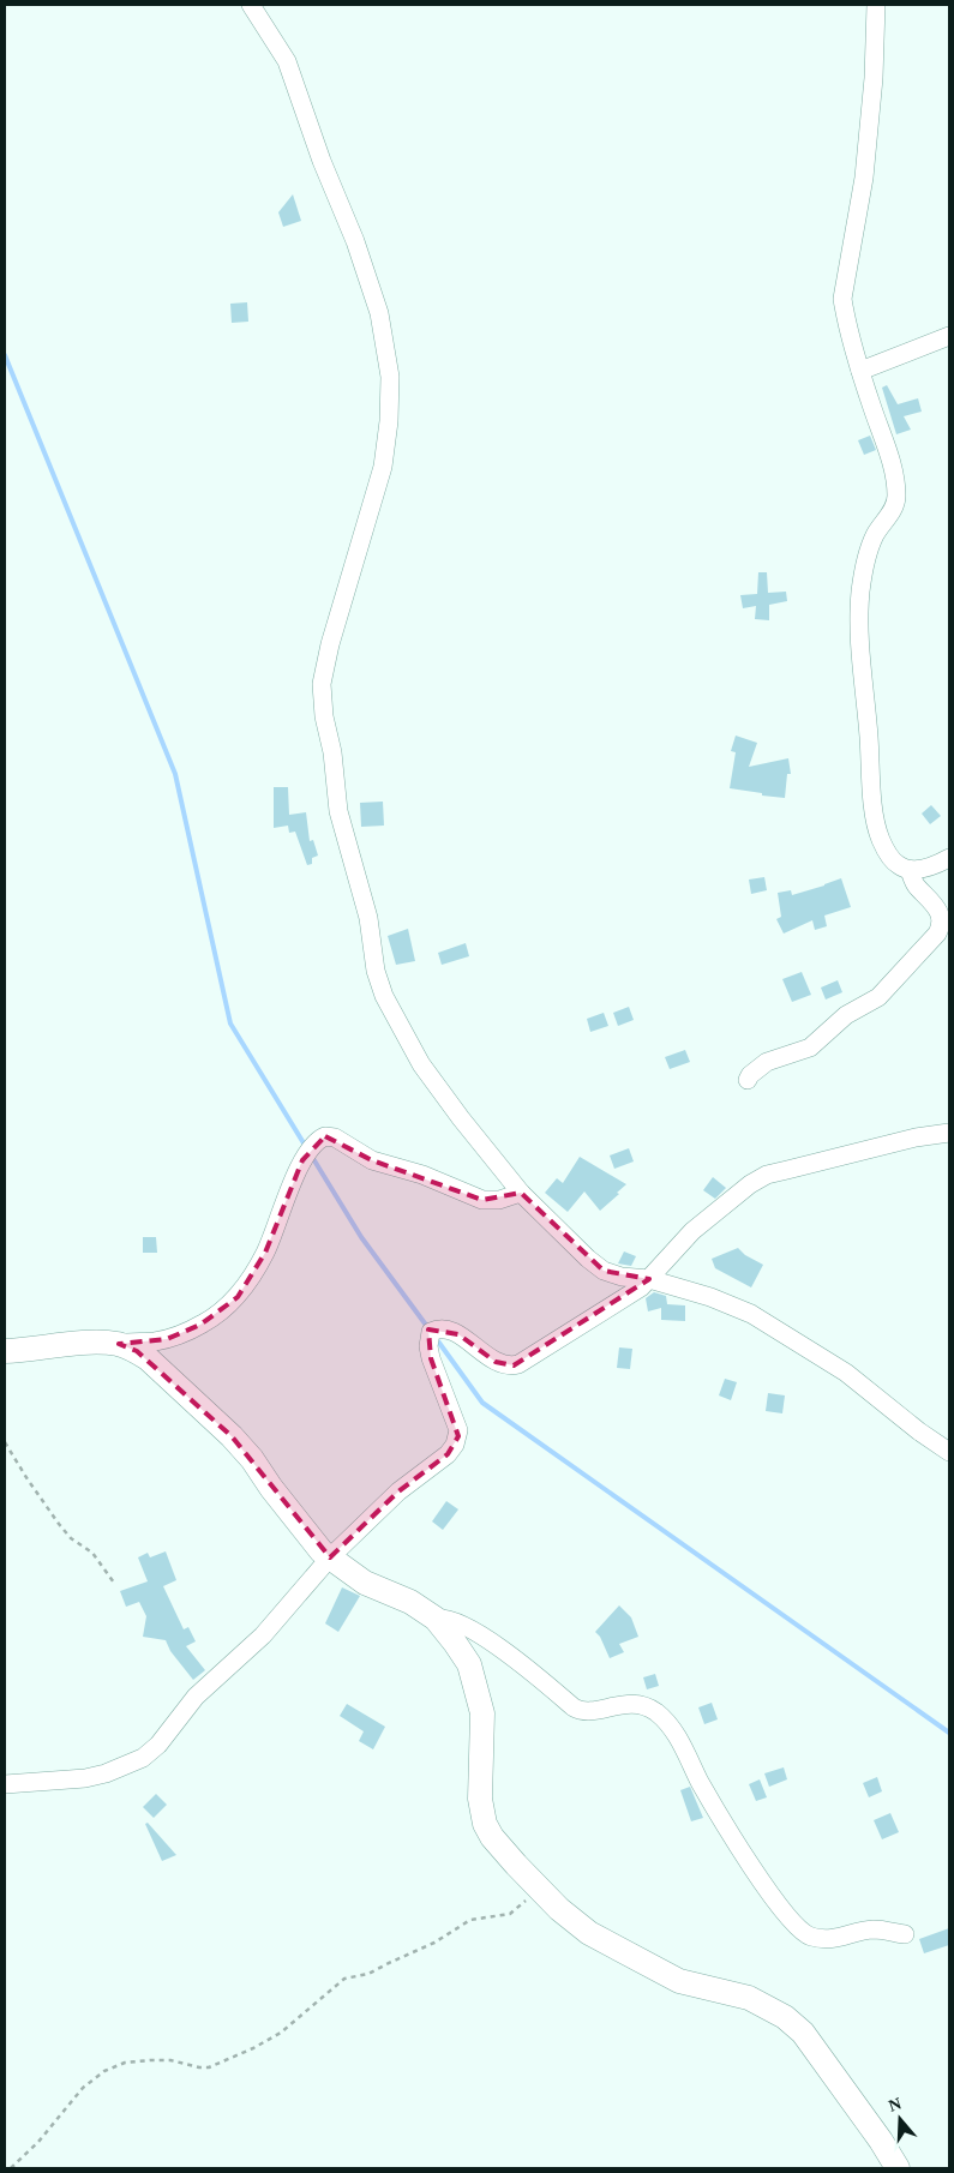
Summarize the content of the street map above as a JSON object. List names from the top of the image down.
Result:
{
  "north": "top"
}
